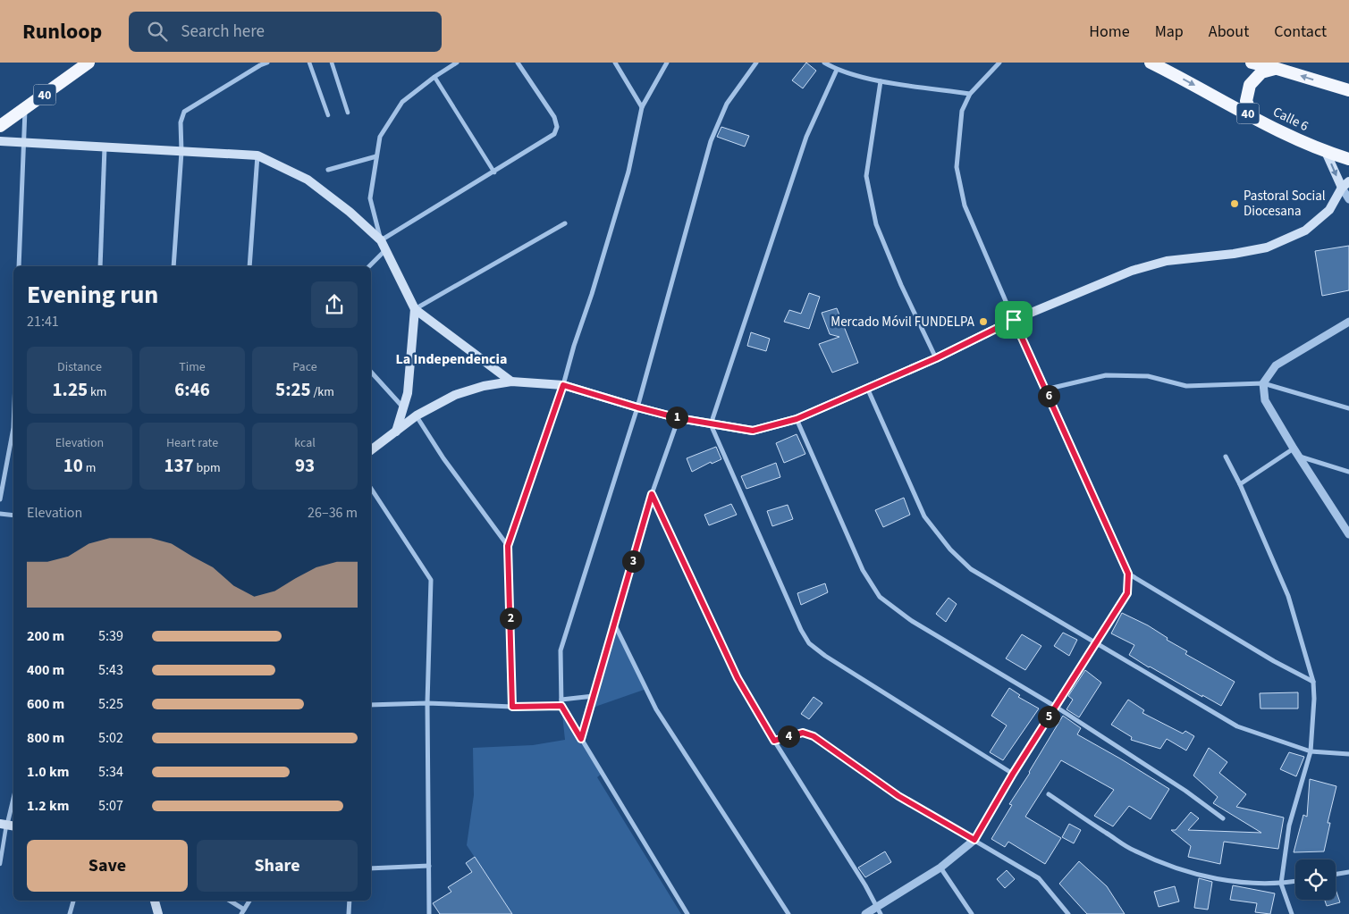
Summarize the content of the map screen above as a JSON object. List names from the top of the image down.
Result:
{
  "streets": {
    "highway": ["40", "Calle 6"]
  },
  "one_way": ["Calle 6"],
  "districts": ["La Independencia"],
  "places": ["Pastoral Social Diocesana", "Mercado Móvil FUNDELPA"],
  "page": {
    "header": "Runloop",
    "search": "Search here",
    "nav": [
      "Home",
      "Map",
      "About",
      "Contact"
    ],
    "heading": ["Evening run", "21:41"],
    "stats": [
      ["Distance", "1.25 km"],
      ["Time", "6:46"],
      ["Pace", "5:25 /km"],
      ["Elevation", "10 m"],
      ["Heart rate", "137 bpm"],
      ["kcal", "93"]
    ],
    "pins": [
      "6",
      "1",
      "3",
      "2",
      "5",
      "4"
    ],
    "chart": ["Elevation", "26–36 m"],
    "list": [
      {
        "name": "200 m",
        "note": "5:39"
      },
      {
        "name": "400 m",
        "note": "5:43"
      },
      {
        "name": "600 m",
        "note": "5:25"
      },
      {
        "name": "800 m",
        "note": "5:02"
      },
      {
        "name": "1.0 km",
        "note": "5:34"
      },
      {
        "name": "1.2 km",
        "note": "5:07"
      }
    ],
    "buttons": ["Save", "Share"]
  }
}
